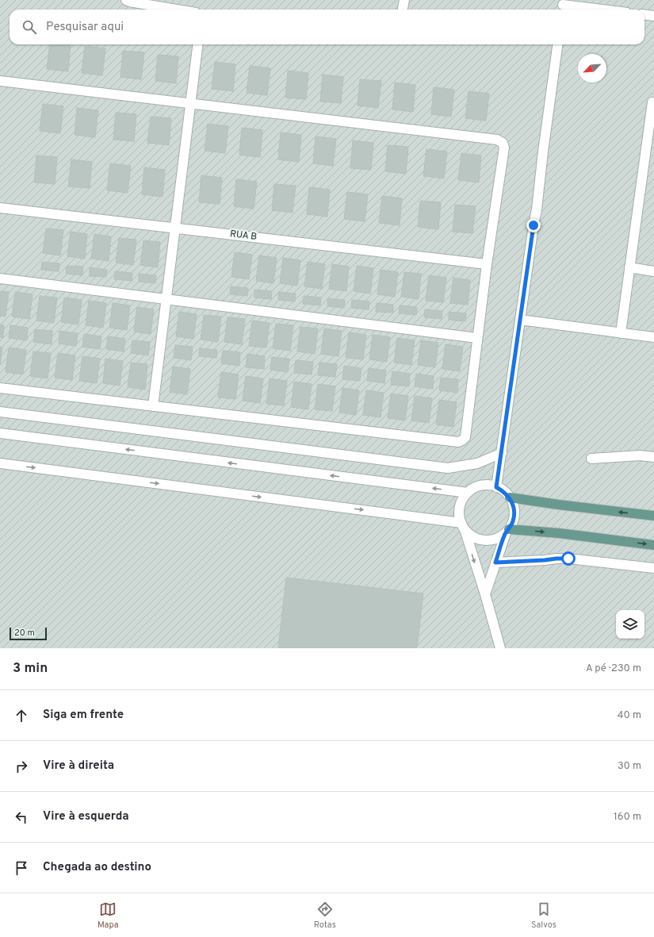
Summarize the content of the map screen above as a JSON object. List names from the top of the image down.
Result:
{
  "streets": {
    "street": ["RUA B"]
  },
  "scale_bar": "20 m",
  "north": "bottom left",
  "page": {
    "search": "Pesquisar aqui",
    "scale": "20 m",
    "heading": ["3 min", "A pé · 230 m"],
    "list": [
      ["Siga em frente", "40 m"],
      ["Vire à direita", "30 m"],
      ["Vire à esquerda", "160 m"],
      "Chegada ao destino"
    ],
    "nav": ["Mapa", "Rotas", "Salvos"]
  }
}
